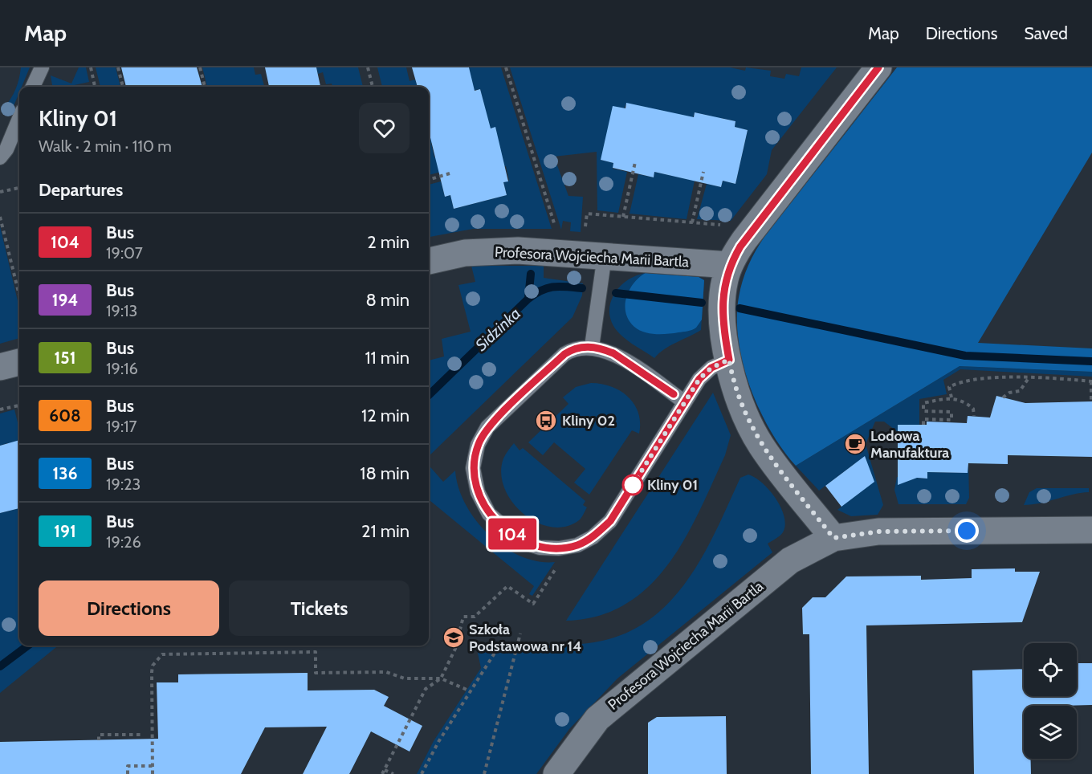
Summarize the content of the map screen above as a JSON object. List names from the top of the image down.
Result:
{
  "streets": {
    "street": ["Profesora Wojciecha Marii Bartla"]
  },
  "water": ["Sidzinka"],
  "places": {
    "bus stop": ["Kliny 02"],
    "cafe": ["Lodowa Manufaktura"],
    "other": ["Kliny 01"],
    "school or university": ["Szkoła Podstawowa nr 14"]
  },
  "lines": ["bus line 104"],
  "page": {
    "header": "Map",
    "nav": ["Map", "Directions", "Saved"],
    "on_map": "104",
    "heading": [
      ["Kliny 01", "Walk · 2 min · 110 m"],
      "Departures"
    ],
    "list": [
      {
        "mark": "104",
        "name": "Bus",
        "note": "19:07",
        "value": "2 min"
      },
      {
        "mark": "194",
        "name": "Bus",
        "note": "19:13",
        "value": "8 min"
      },
      {
        "mark": "151",
        "name": "Bus",
        "note": "19:16",
        "value": "11 min"
      },
      {
        "mark": "608",
        "name": "Bus",
        "note": "19:17",
        "value": "12 min"
      },
      {
        "mark": "136",
        "name": "Bus",
        "note": "19:23",
        "value": "18 min"
      },
      {
        "mark": "191",
        "name": "Bus",
        "note": "19:26",
        "value": "21 min"
      }
    ],
    "buttons": ["Directions", "Tickets"]
  }
}
